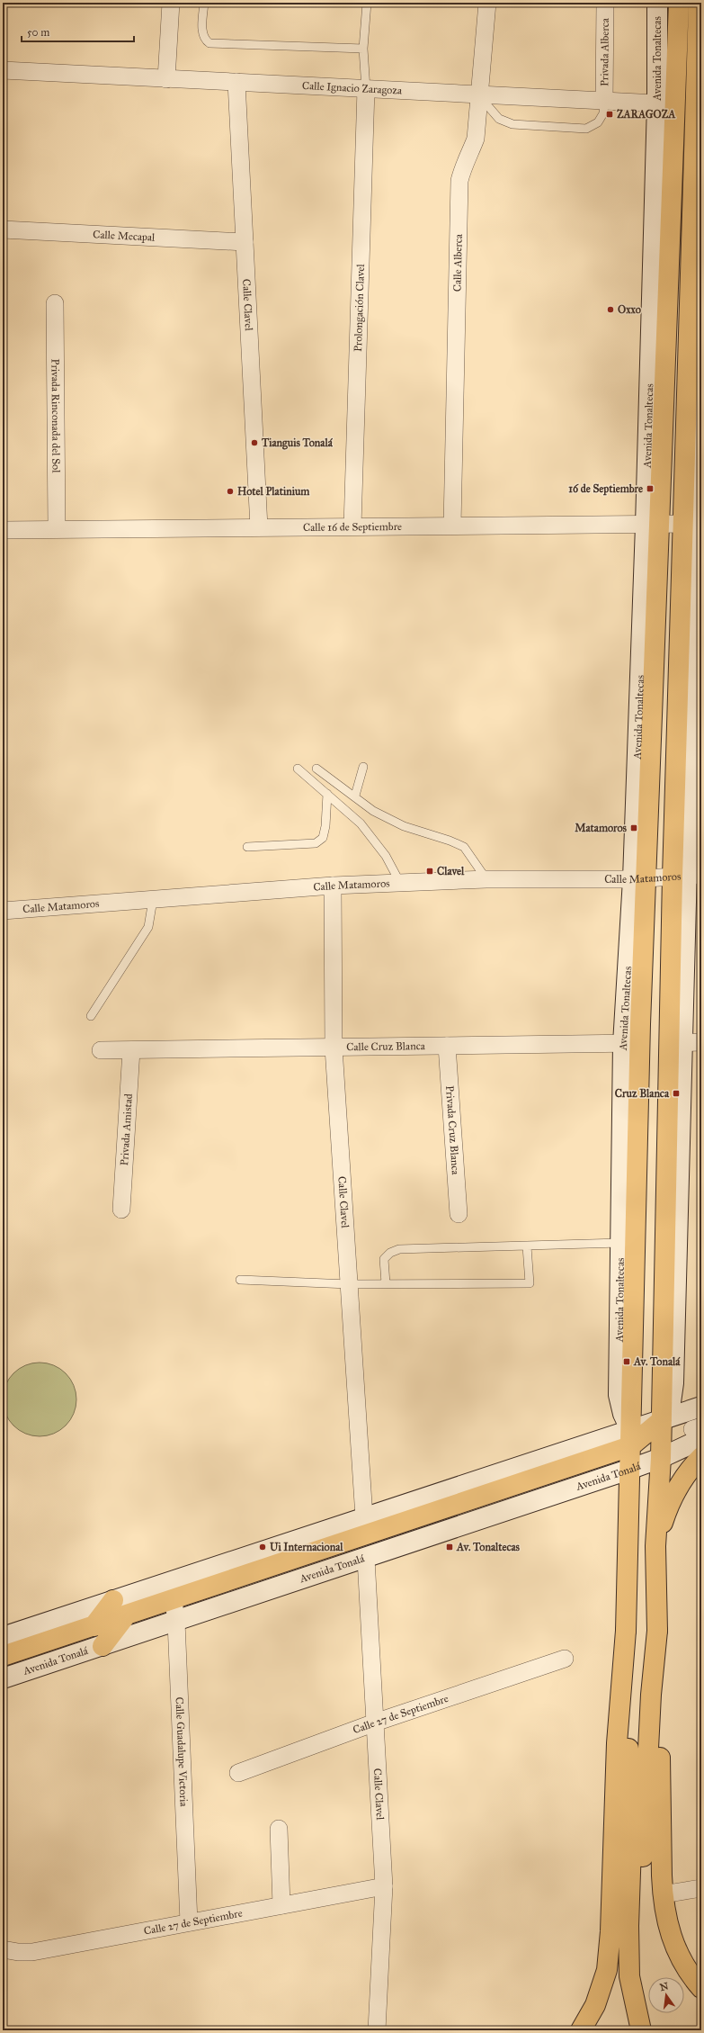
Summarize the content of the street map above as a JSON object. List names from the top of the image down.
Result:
{
  "streets": {
    "main road": ["Avenida Tonaltecas", "Avenida Tonalá"],
    "street": [
      "Privada Alberca",
      "Calle Ignacio Zaragoza",
      "Calle Mecapal",
      "Calle Alberca",
      "Calle Clavel",
      "Prolongación Clavel",
      "Privada Rinconada del Sol",
      "Calle 16 de Septiembre",
      "Calle Matamoros",
      "Calle Cruz Blanca",
      "Privada Amistad",
      "Privada Cruz Blanca",
      "Calle 27 de Septiembre",
      "Calle Guadalupe Victoria"
    ]
  },
  "crossings": [
    ["Privada Alberca", "Calle Ignacio Zaragoza"],
    ["Avenida Tonaltecas", "Calle Ignacio Zaragoza"],
    ["Avenida Tonaltecas", "Calle 16 de Septiembre"],
    ["Avenida Tonaltecas", "Calle Matamoros"],
    ["Avenida Tonaltecas", "Calle Cruz Blanca"],
    ["Avenida Tonaltecas", "Avenida Tonalá"],
    ["Calle Ignacio Zaragoza", "Calle Alberca"],
    ["Calle Ignacio Zaragoza", "Calle Clavel"],
    ["Calle Ignacio Zaragoza", "Prolongación Clavel"],
    ["Calle Mecapal", "Calle Clavel"],
    ["Calle Alberca", "Calle 16 de Septiembre"],
    ["Calle Clavel", "Calle 16 de Septiembre"],
    ["Calle Clavel", "Calle Matamoros"],
    ["Calle Clavel", "Calle Cruz Blanca"],
    ["Calle Clavel", "Avenida Tonalá"],
    ["Calle Clavel", "Calle 27 de Septiembre"],
    ["Prolongación Clavel", "Calle 16 de Septiembre"],
    ["Privada Rinconada del Sol", "Calle 16 de Septiembre"],
    ["Calle Cruz Blanca", "Privada Amistad"],
    ["Calle Cruz Blanca", "Privada Cruz Blanca"],
    ["Avenida Tonalá", "Calle Guadalupe Victoria"],
    ["Calle 27 de Septiembre", "Calle Guadalupe Victoria"]
  ],
  "places": {
    "transit": [
      "ZARAGOZA",
      "16 de Septiembre",
      "Matamoros",
      "Clavel",
      "Cruz Blanca",
      "Av. Tonalá",
      "Av. Tonaltecas"
    ],
    "other": [
      "Oxxo",
      "Tianguis Tonalá",
      "Hotel Platinium",
      "Ui Internacional"
    ]
  },
  "scale_bar": "50 m",
  "north": "top"
}
